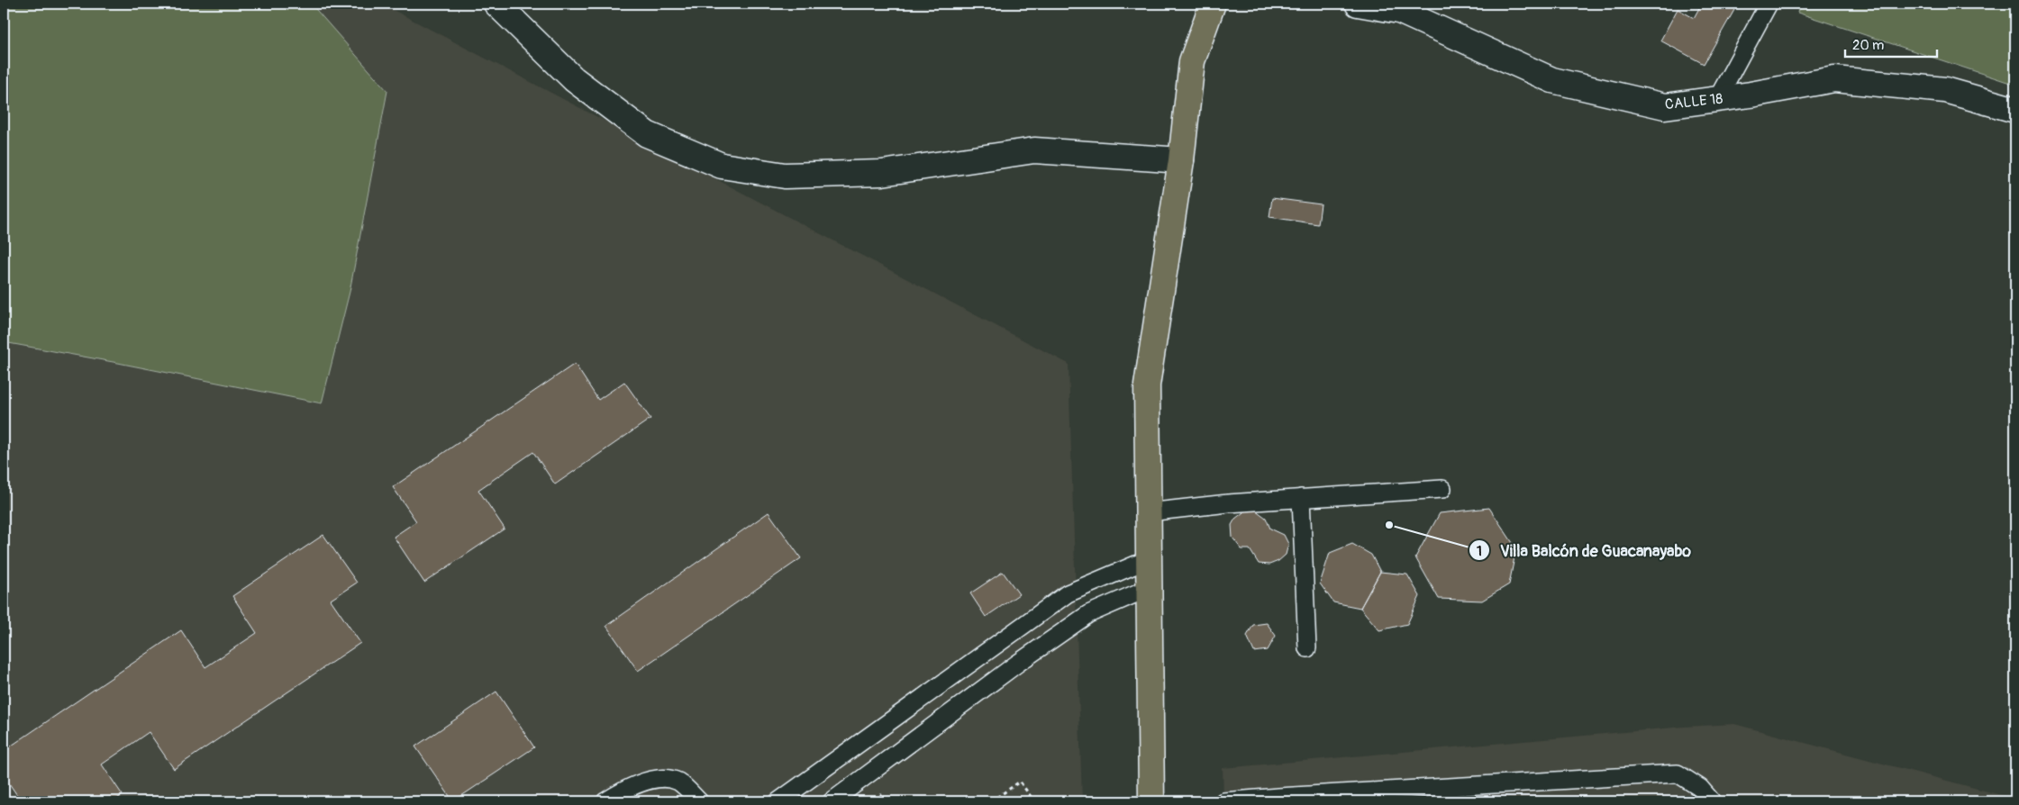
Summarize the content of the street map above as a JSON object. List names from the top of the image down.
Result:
{
  "streets": {
    "street": ["CALLE 18"]
  },
  "places": ["Villa Balcón de Guacanayabo"],
  "scale_bar": "20 m"
}
